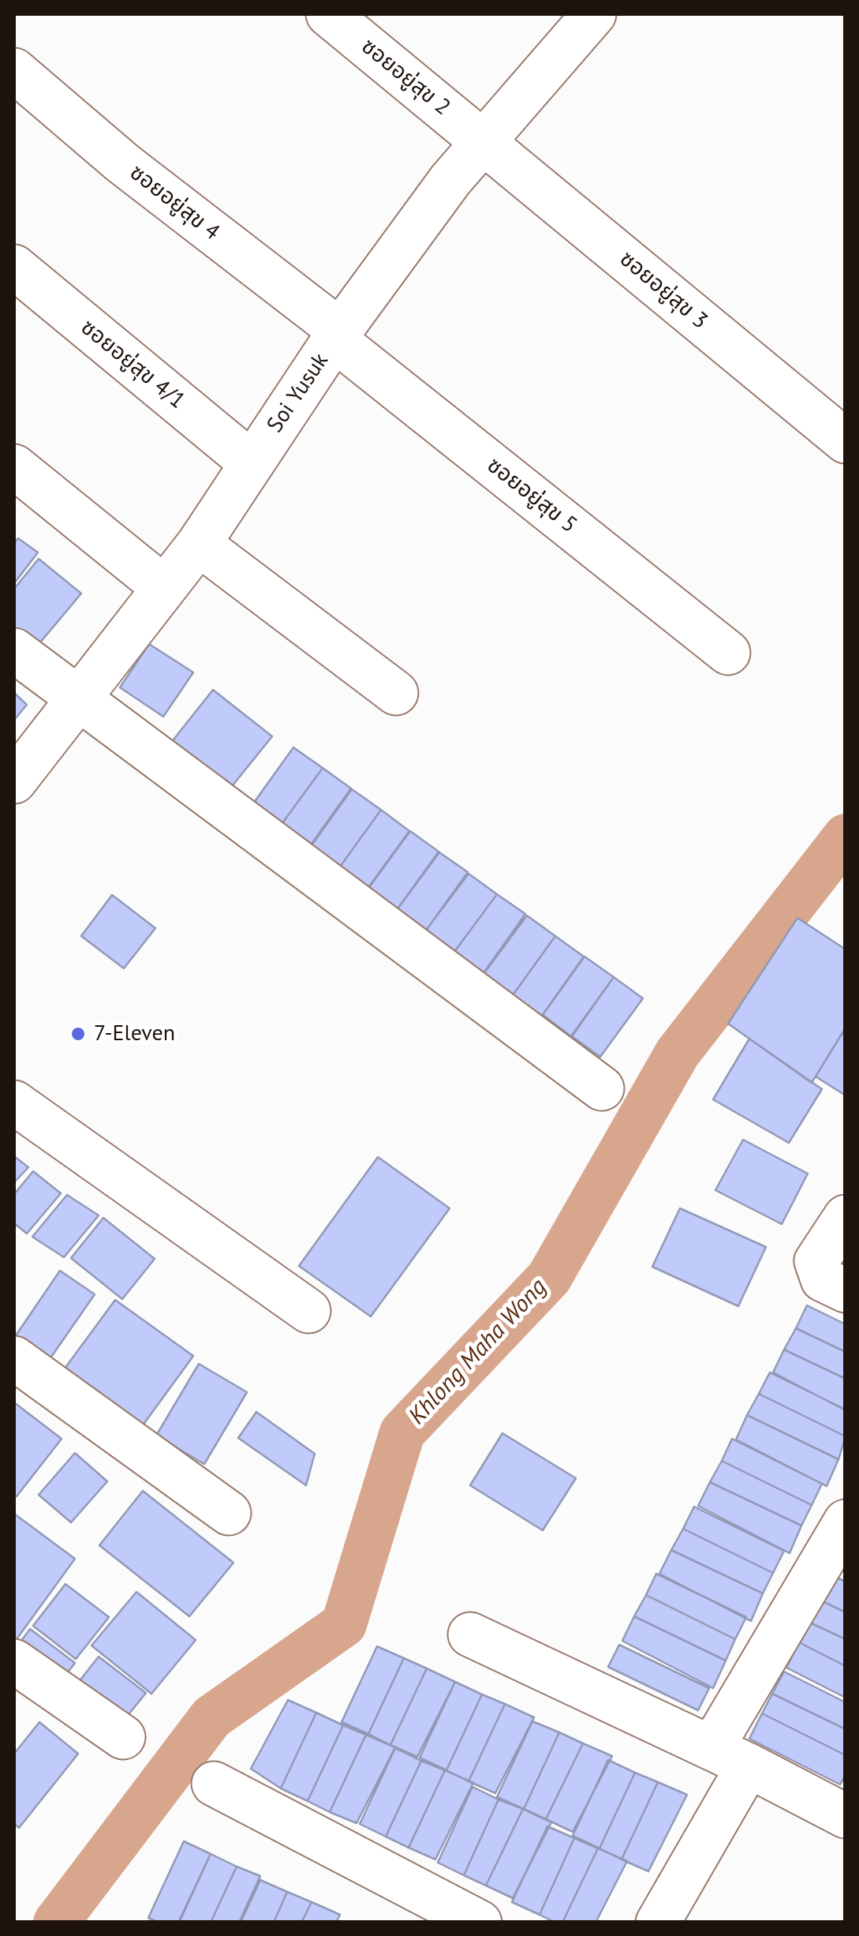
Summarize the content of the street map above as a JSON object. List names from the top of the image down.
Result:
{
  "streets": {
    "street": [
      "ซอยอยู่สุข 2",
      "ซอยอยู่สุข 4",
      "ซอยอยู่สุข 3",
      "ซอยอยู่สุข 4/1",
      "Soi Yusuk",
      "ซอยอยู่สุข 5"
    ]
  },
  "crossings": [
    ["ซอยอยู่สุข 2", "ซอยอยู่สุข 3"],
    ["ซอยอยู่สุข 2", "Soi Yusuk"],
    ["ซอยอยู่สุข 4", "Soi Yusuk"],
    ["ซอยอยู่สุข 4", "ซอยอยู่สุข 5"],
    ["ซอยอยู่สุข 3", "Soi Yusuk"],
    ["ซอยอยู่สุข 4/1", "Soi Yusuk"],
    ["Soi Yusuk", "ซอยอยู่สุข 5"]
  ],
  "water": ["Khlong Maha Wong"],
  "places": ["7-Eleven"]
}
